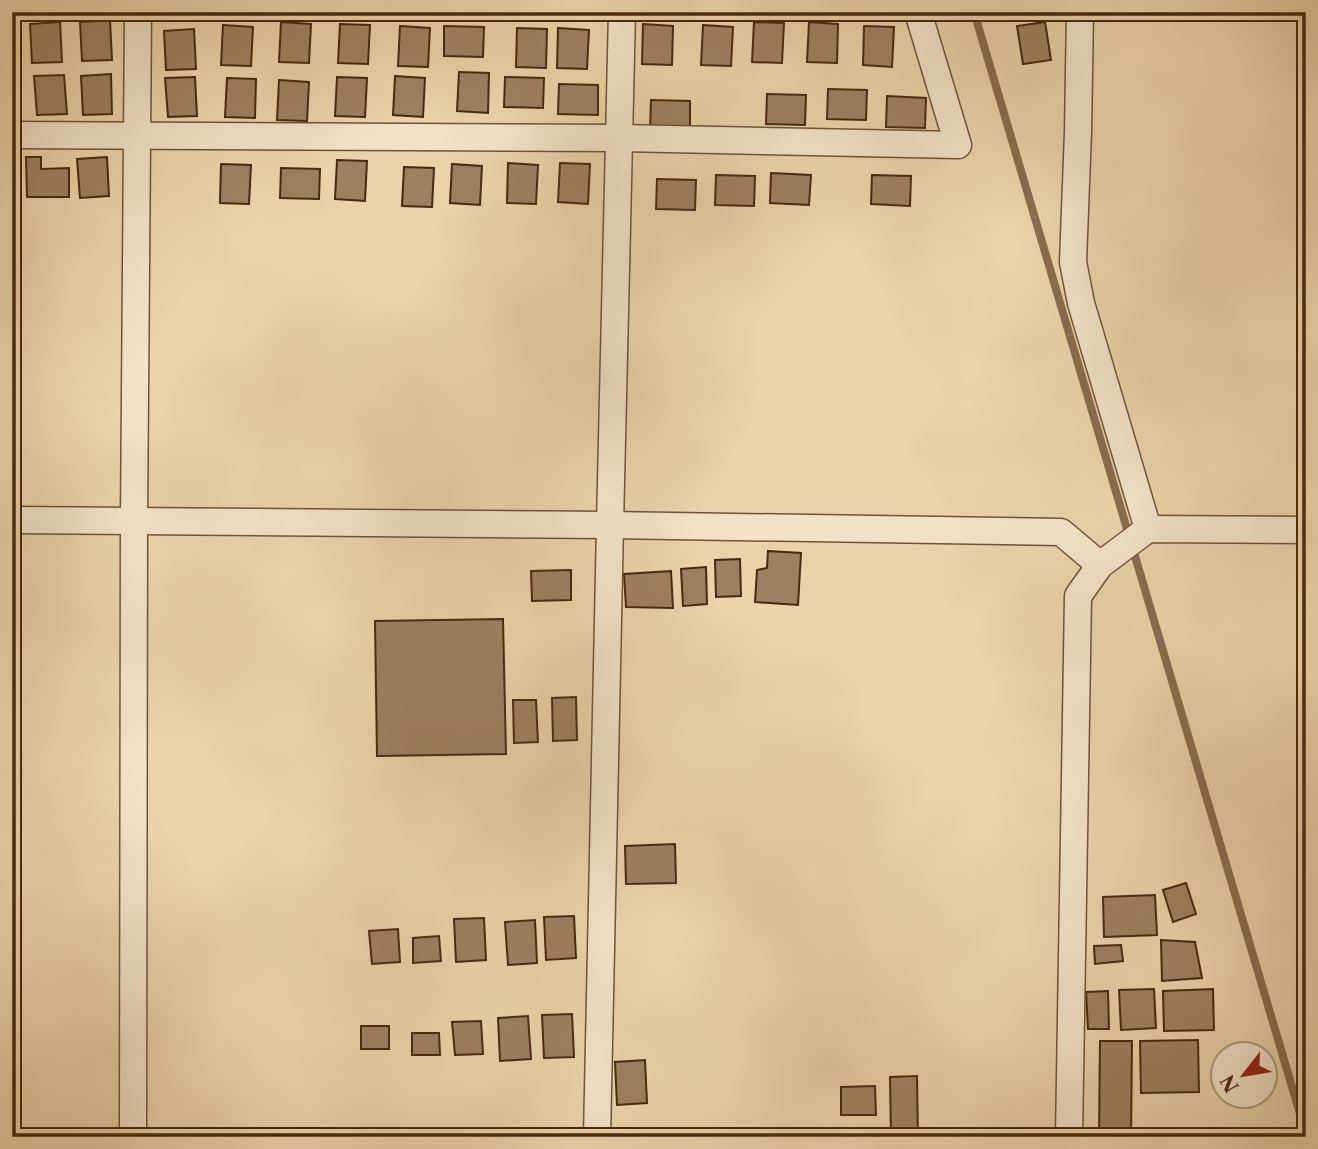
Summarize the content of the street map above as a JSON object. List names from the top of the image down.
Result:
{
  "north": "bottom left"
}
